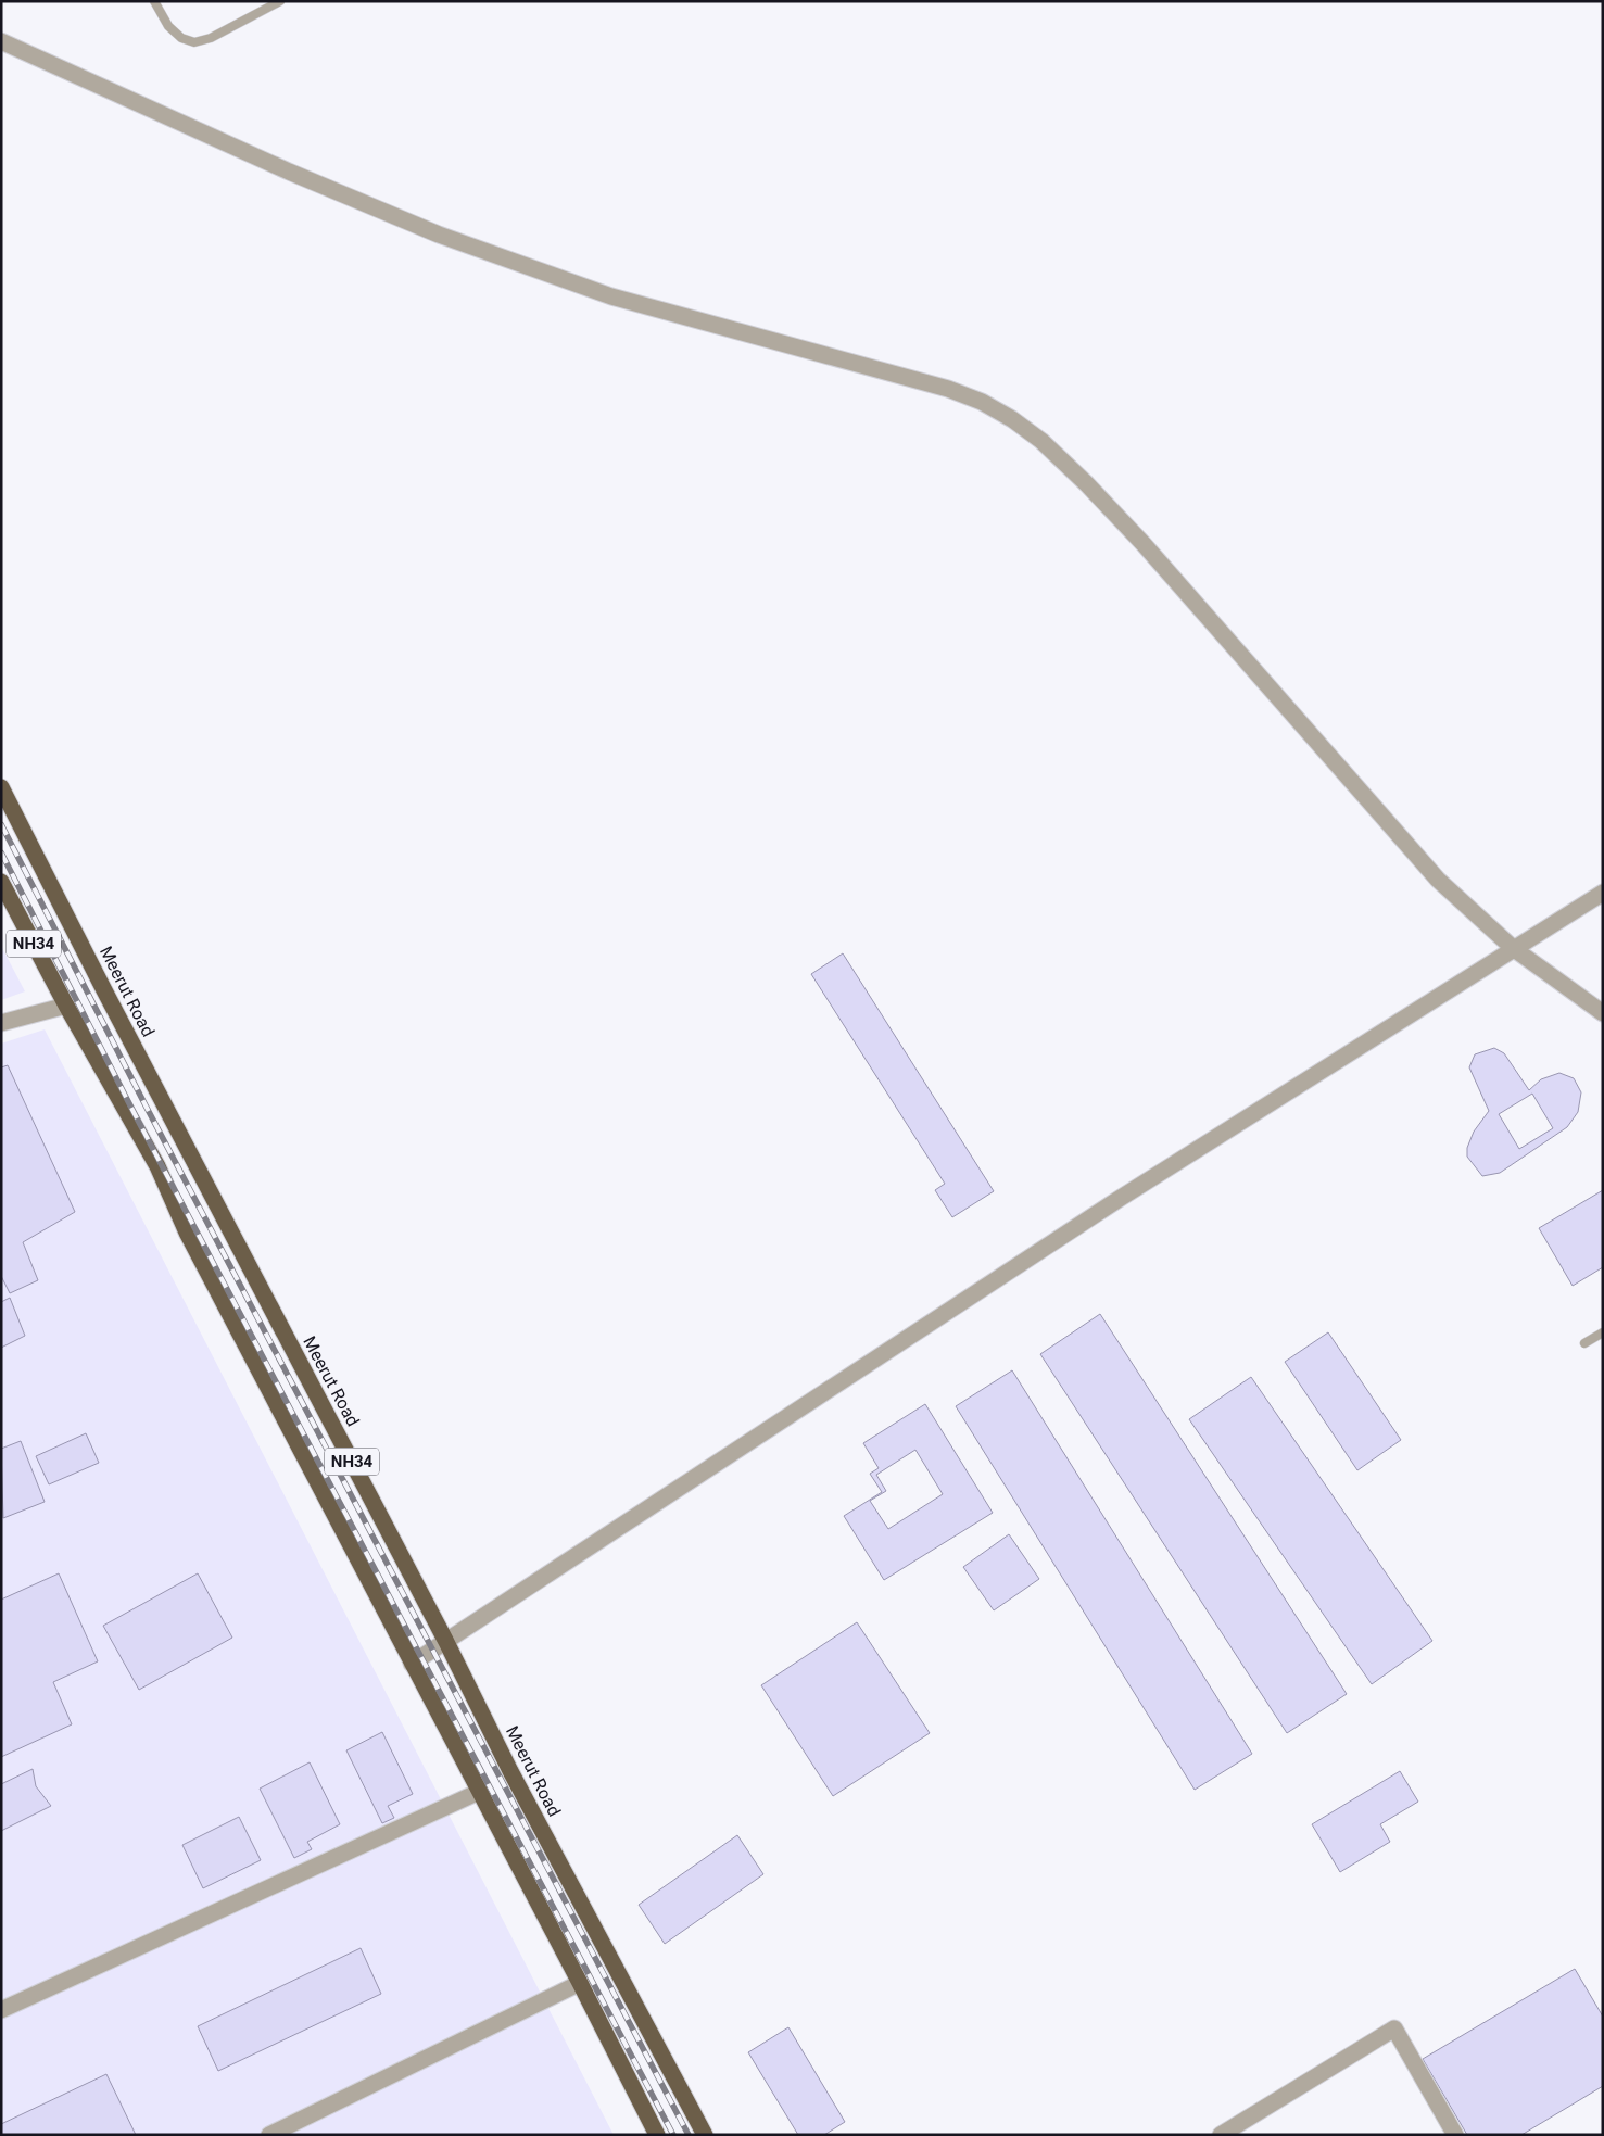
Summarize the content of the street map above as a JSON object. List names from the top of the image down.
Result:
{
  "streets": {
    "highway": ["NH34", "Meerut Road"]
  }
}
